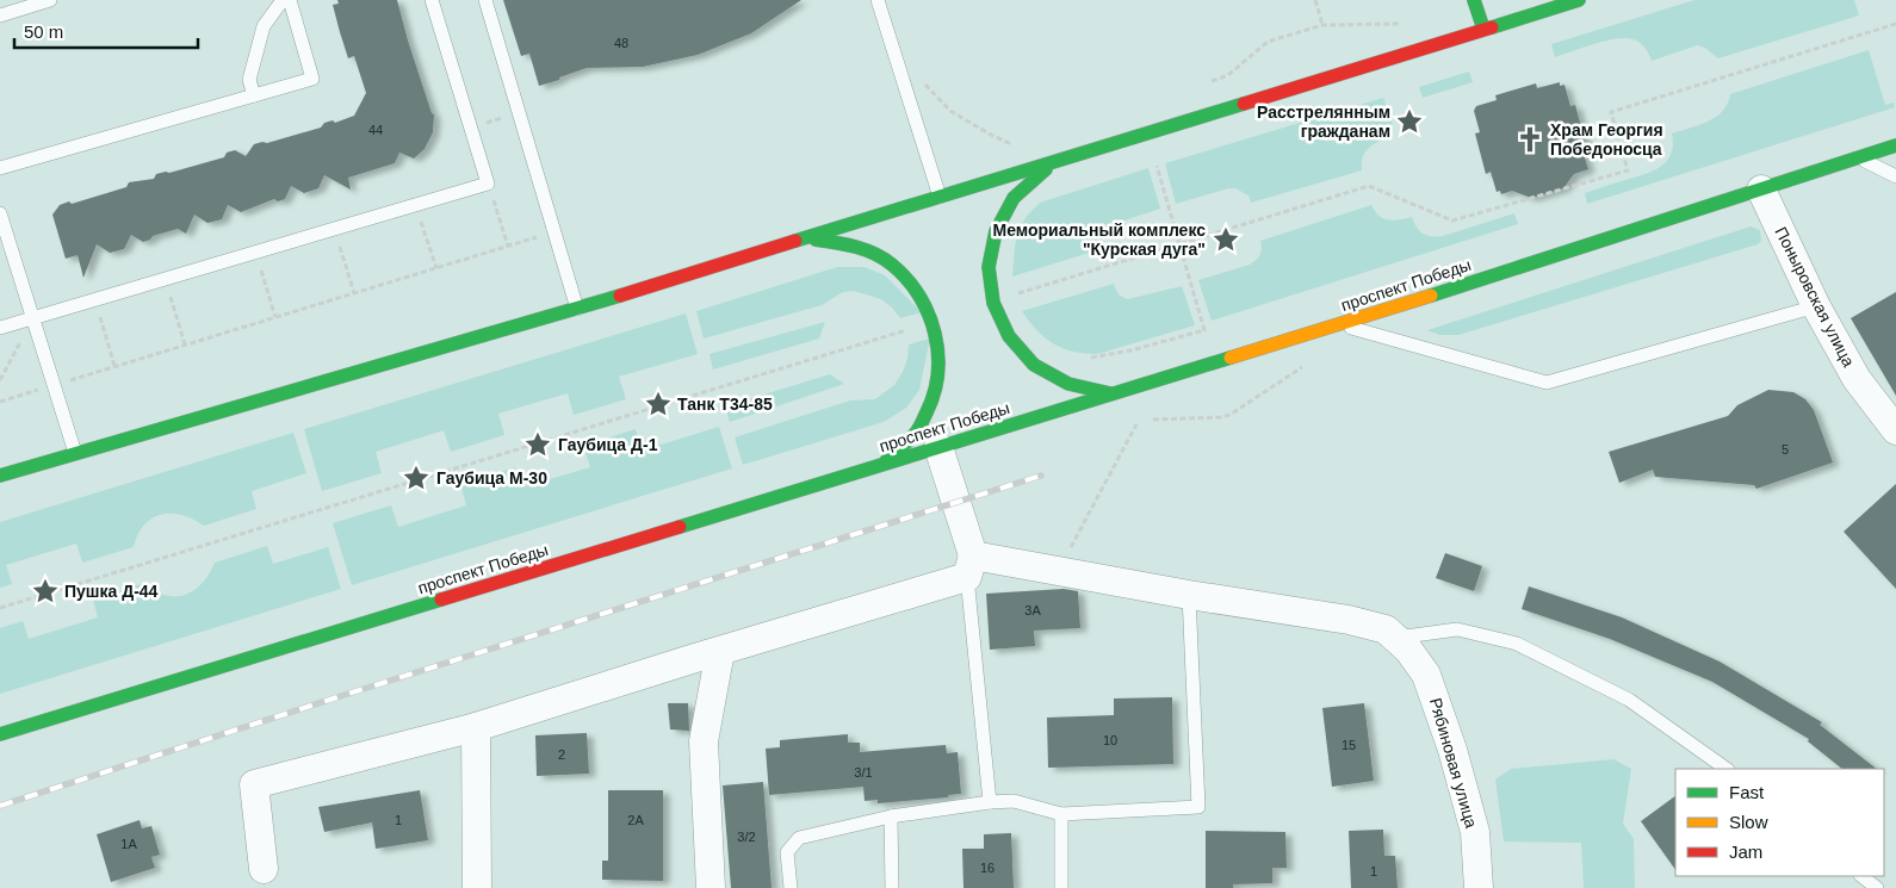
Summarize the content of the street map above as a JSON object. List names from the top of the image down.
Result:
{
  "streets": {
    "main road": ["проспект Победы"],
    "street": ["Поныровская улица", "Рябиновая улица"]
  },
  "crossings": [
    ["проспект Победы", "Поныровская улица"]
  ],
  "places": {
    "place": [
      "Расстрелянным гражданам",
      "Мемориальный комплекс \"Курская дуга\"",
      "Танк Т34-85",
      "Гаубица Д-1",
      "Гаубица М-30",
      "Пушка Д-44"
    ],
    "church": ["Храм Георгия Победоносца"]
  },
  "house_numbers": [
    "48",
    "44",
    "5",
    "3А",
    "10",
    "15",
    "2",
    "3/1",
    "1",
    "2А",
    "3/2",
    "1А",
    "16",
    "1"
  ],
  "legend": ["Fast", "Slow", "Jam"],
  "scale_bar": "50 m"
}
